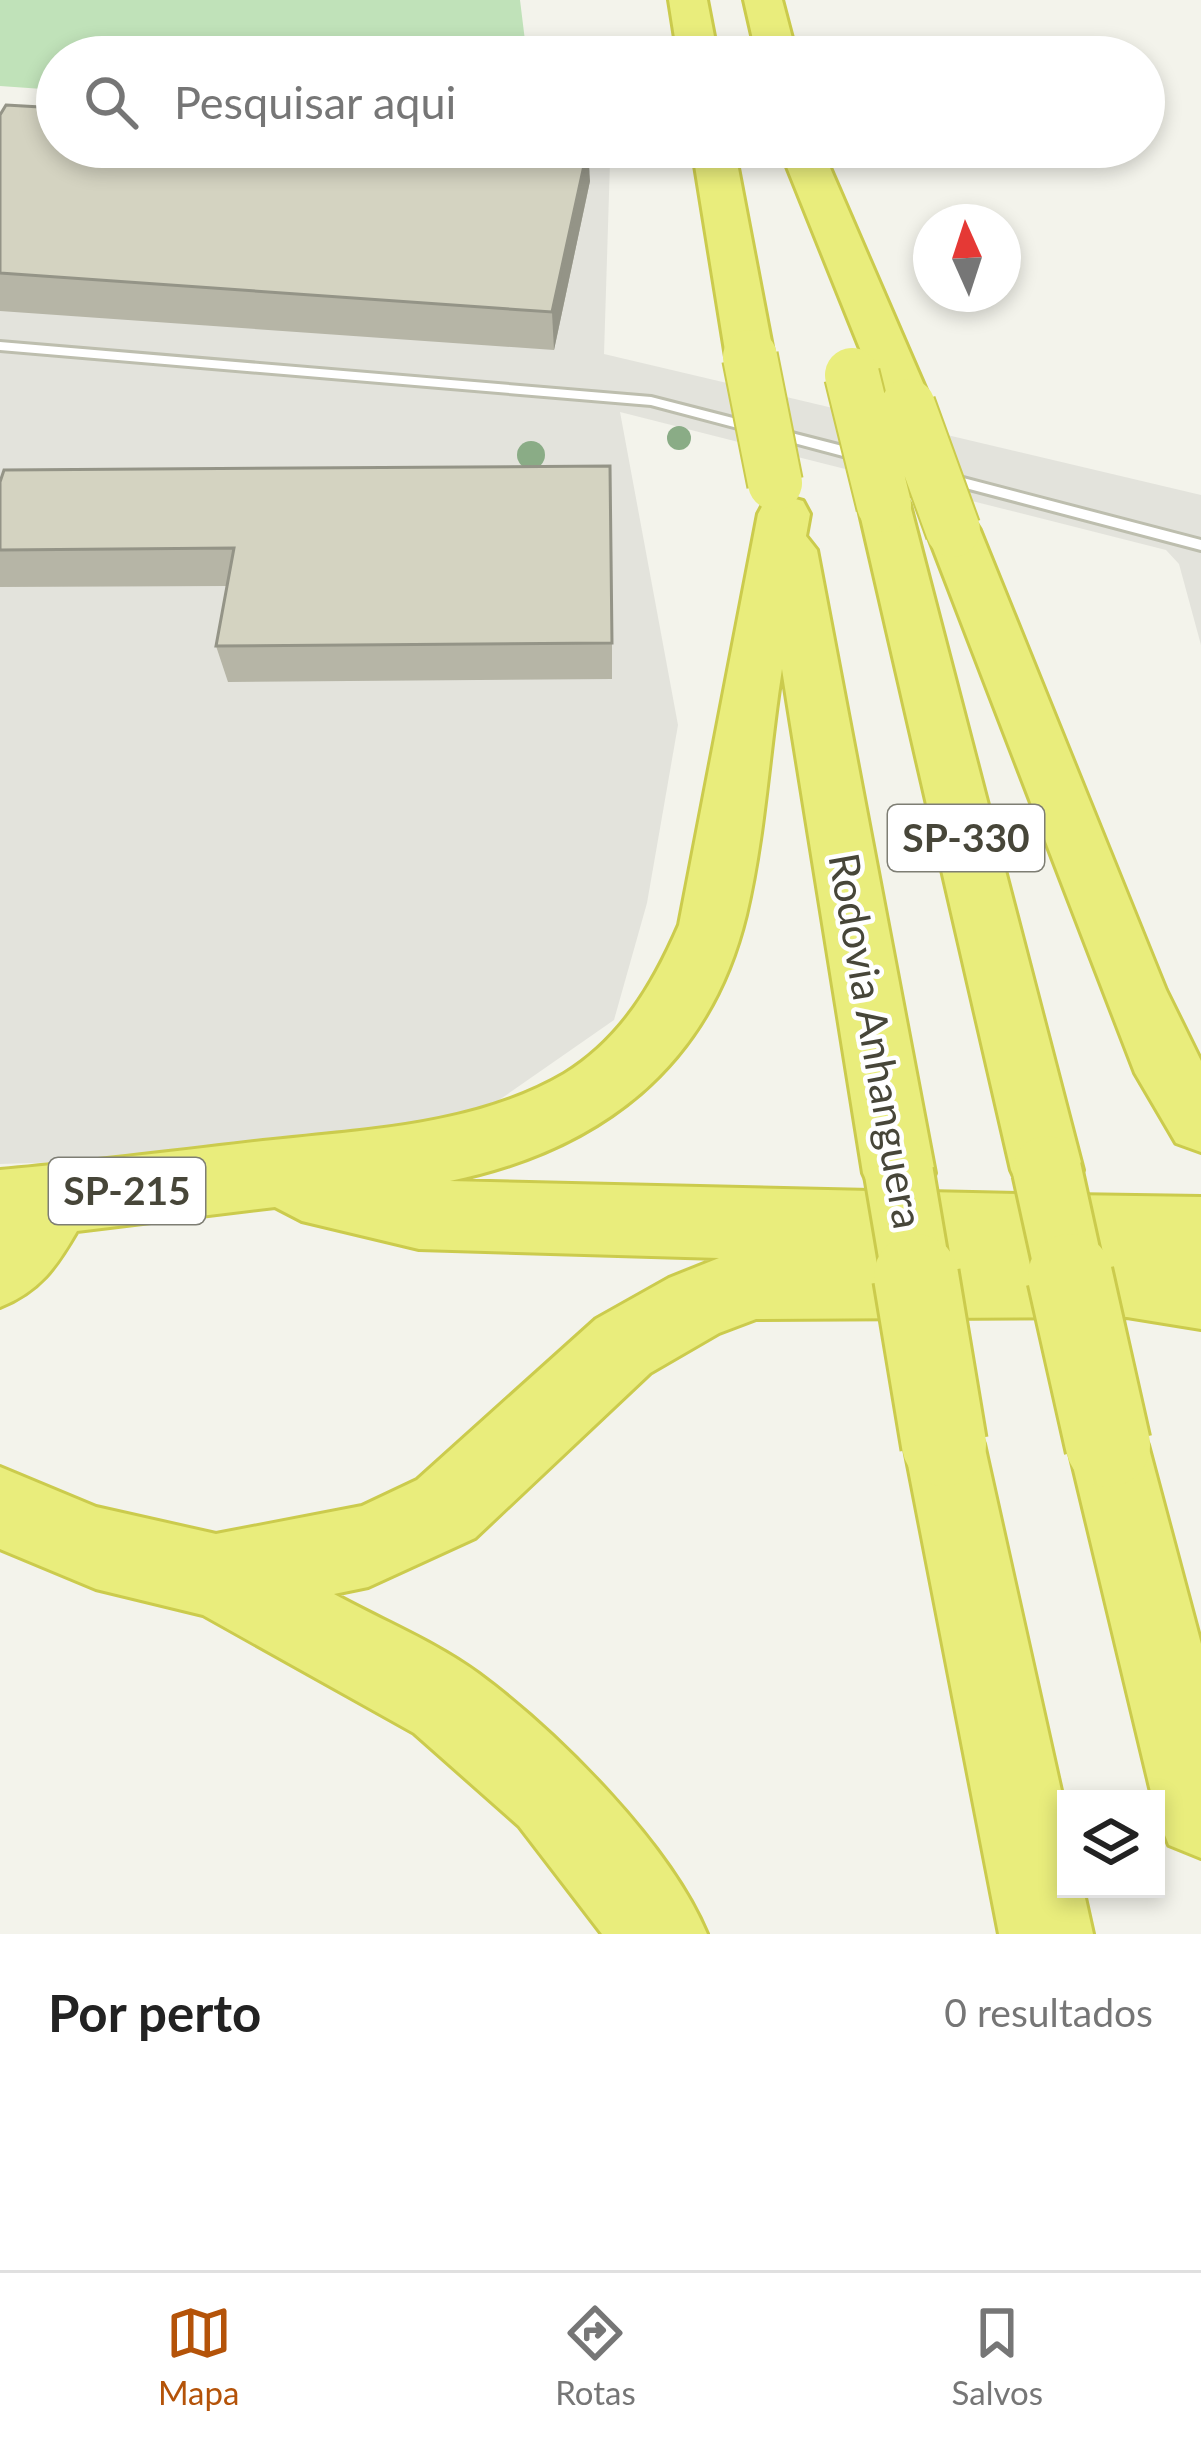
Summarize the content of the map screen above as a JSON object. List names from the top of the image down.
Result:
{
  "streets": {
    "highway": ["SP-330", "Rodovia Anhanguera", "SP-215"]
  },
  "north": "top",
  "page": {
    "search": "Pesquisar aqui",
    "heading": ["Por perto", "0 resultados"],
    "nav": ["Mapa", "Rotas", "Salvos"]
  }
}
